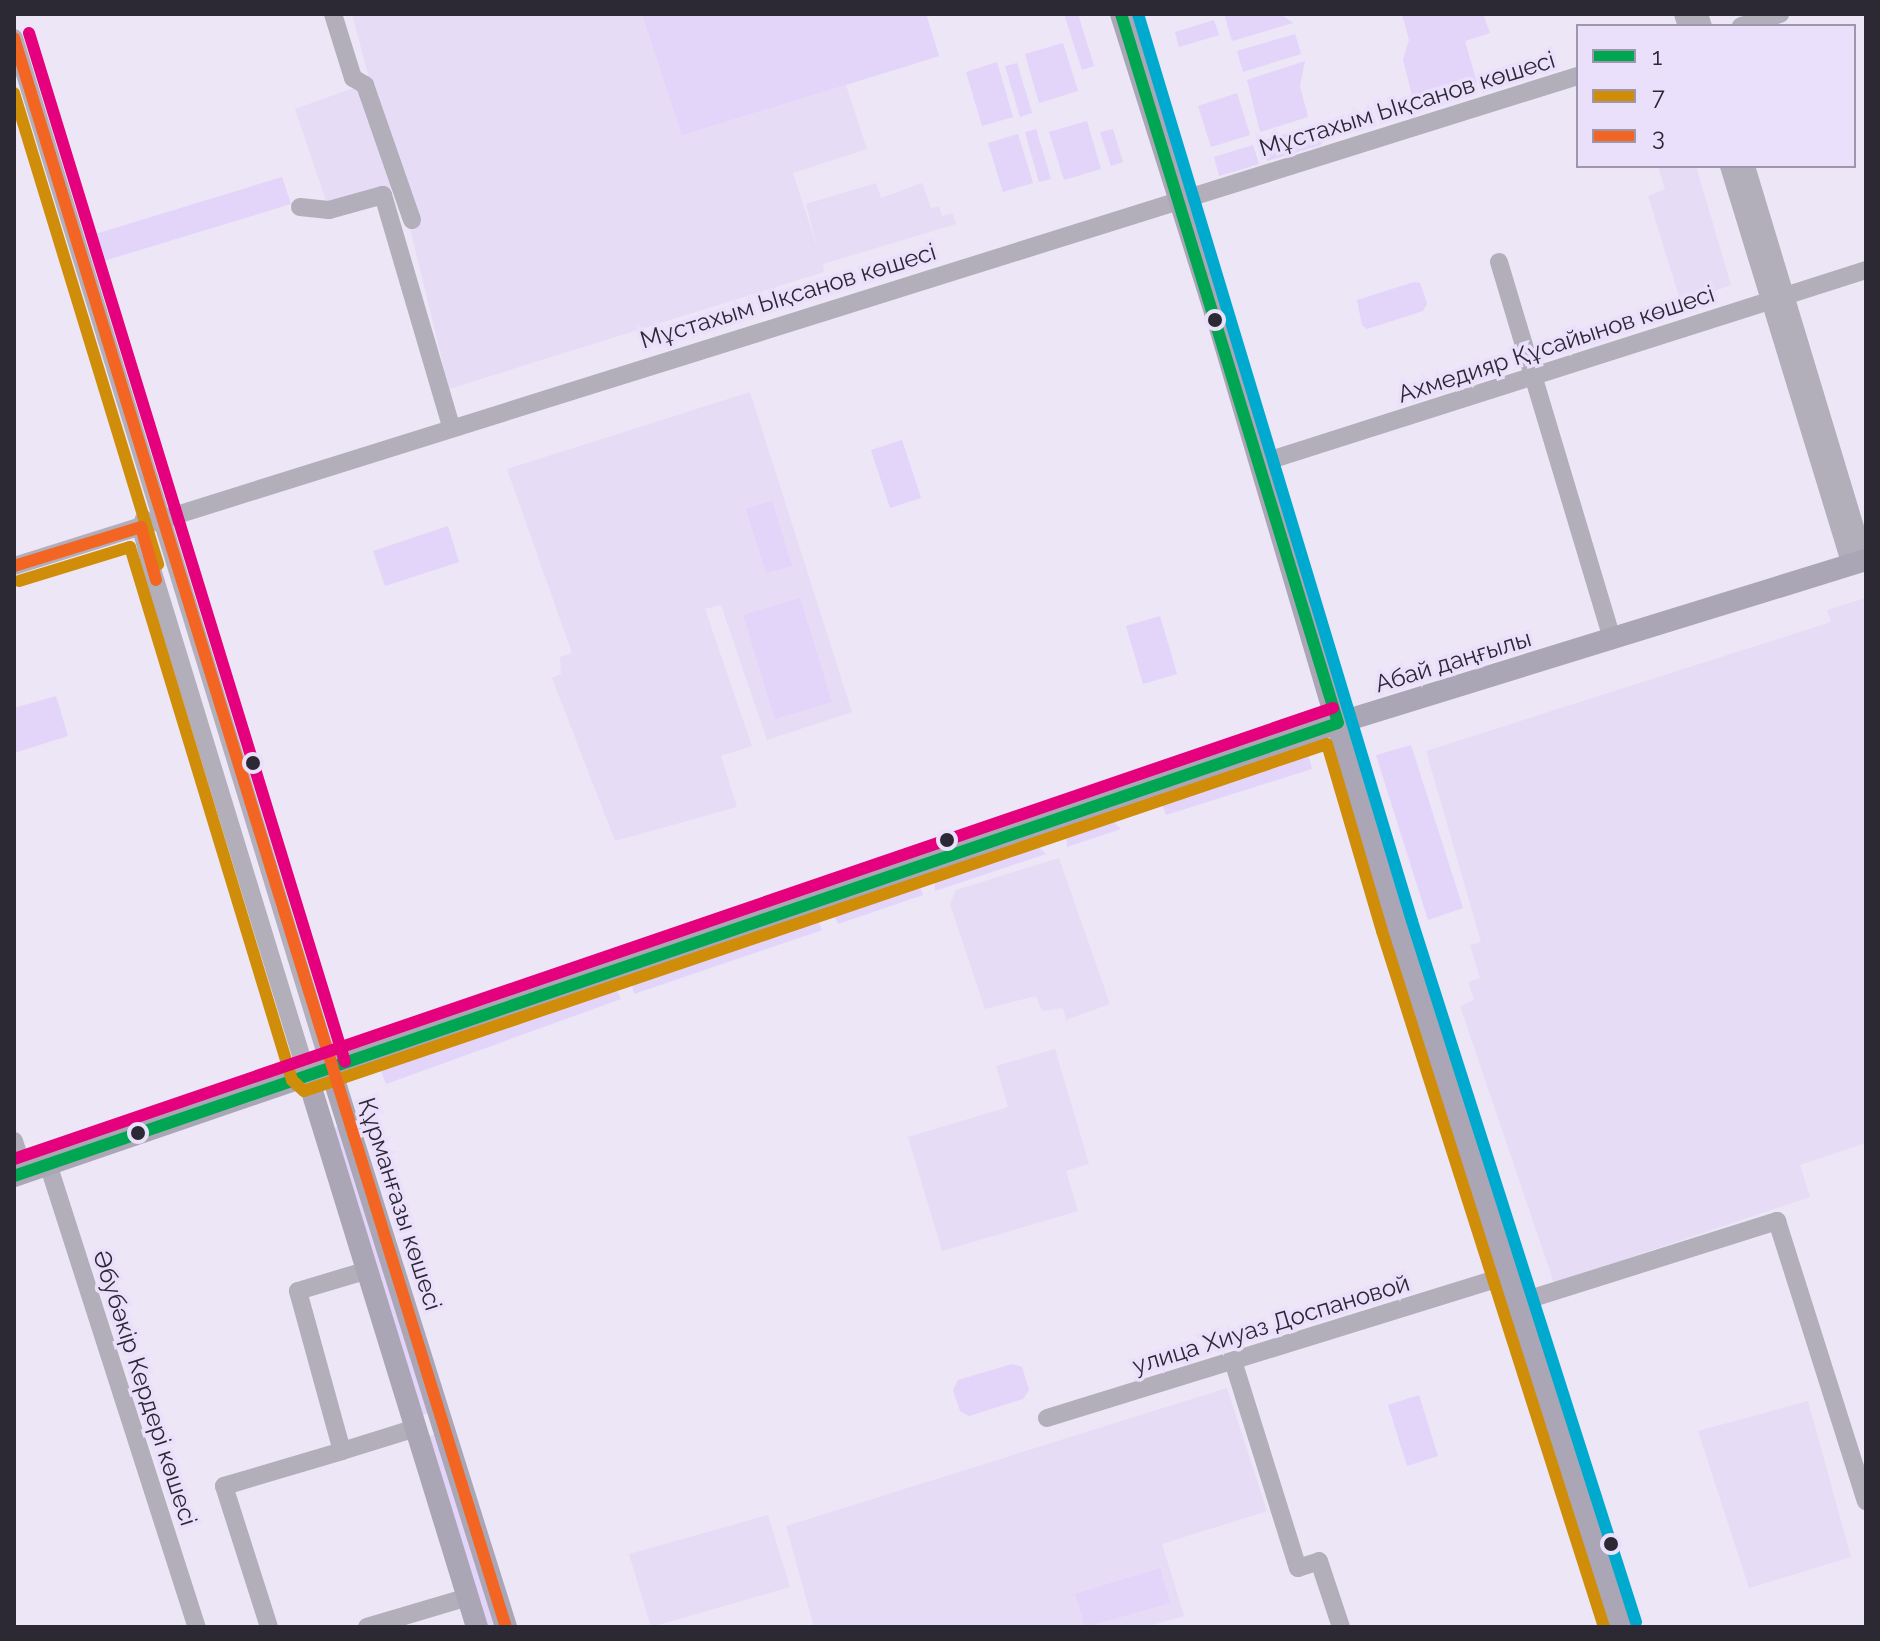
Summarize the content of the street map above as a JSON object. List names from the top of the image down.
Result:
{
  "streets": {
    "main road": ["Абай даңғылы", "Құрманғазы көшесі"],
    "street": [
      "Мұстахым Ықсанов көшесі",
      "Ахмедияр Құсайынов көшесі",
      "улица Хиуаз Доспановой",
      "Әбубәкір Кердері көшесі"
    ]
  },
  "crossings": [
    ["Мұстахым Ықсанов көшесі", "Құрманғазы көшесі"],
    ["Абай даңғылы", "Құрманғазы көшесі"],
    ["Абай даңғылы", "Әбубәкір Кердері көшесі"]
  ],
  "lines": ["transit line 1", "transit line 3", "transit line 7"],
  "legend": ["1", "7", "3"]
}
